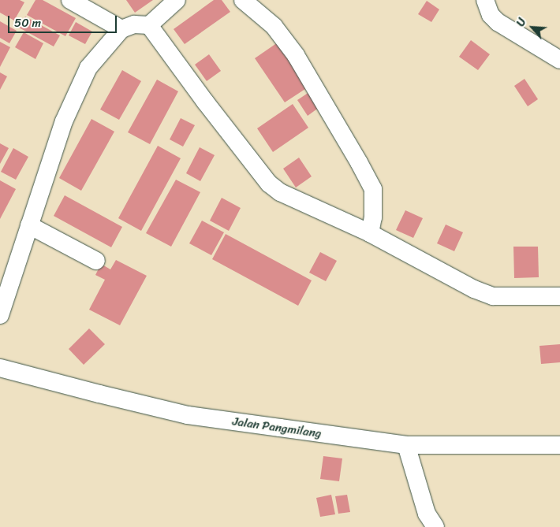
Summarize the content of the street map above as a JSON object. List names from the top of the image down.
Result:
{
  "streets": {
    "street": ["Jalan Pangmilang"]
  },
  "scale_bar": "50 m",
  "north": "top left"
}
